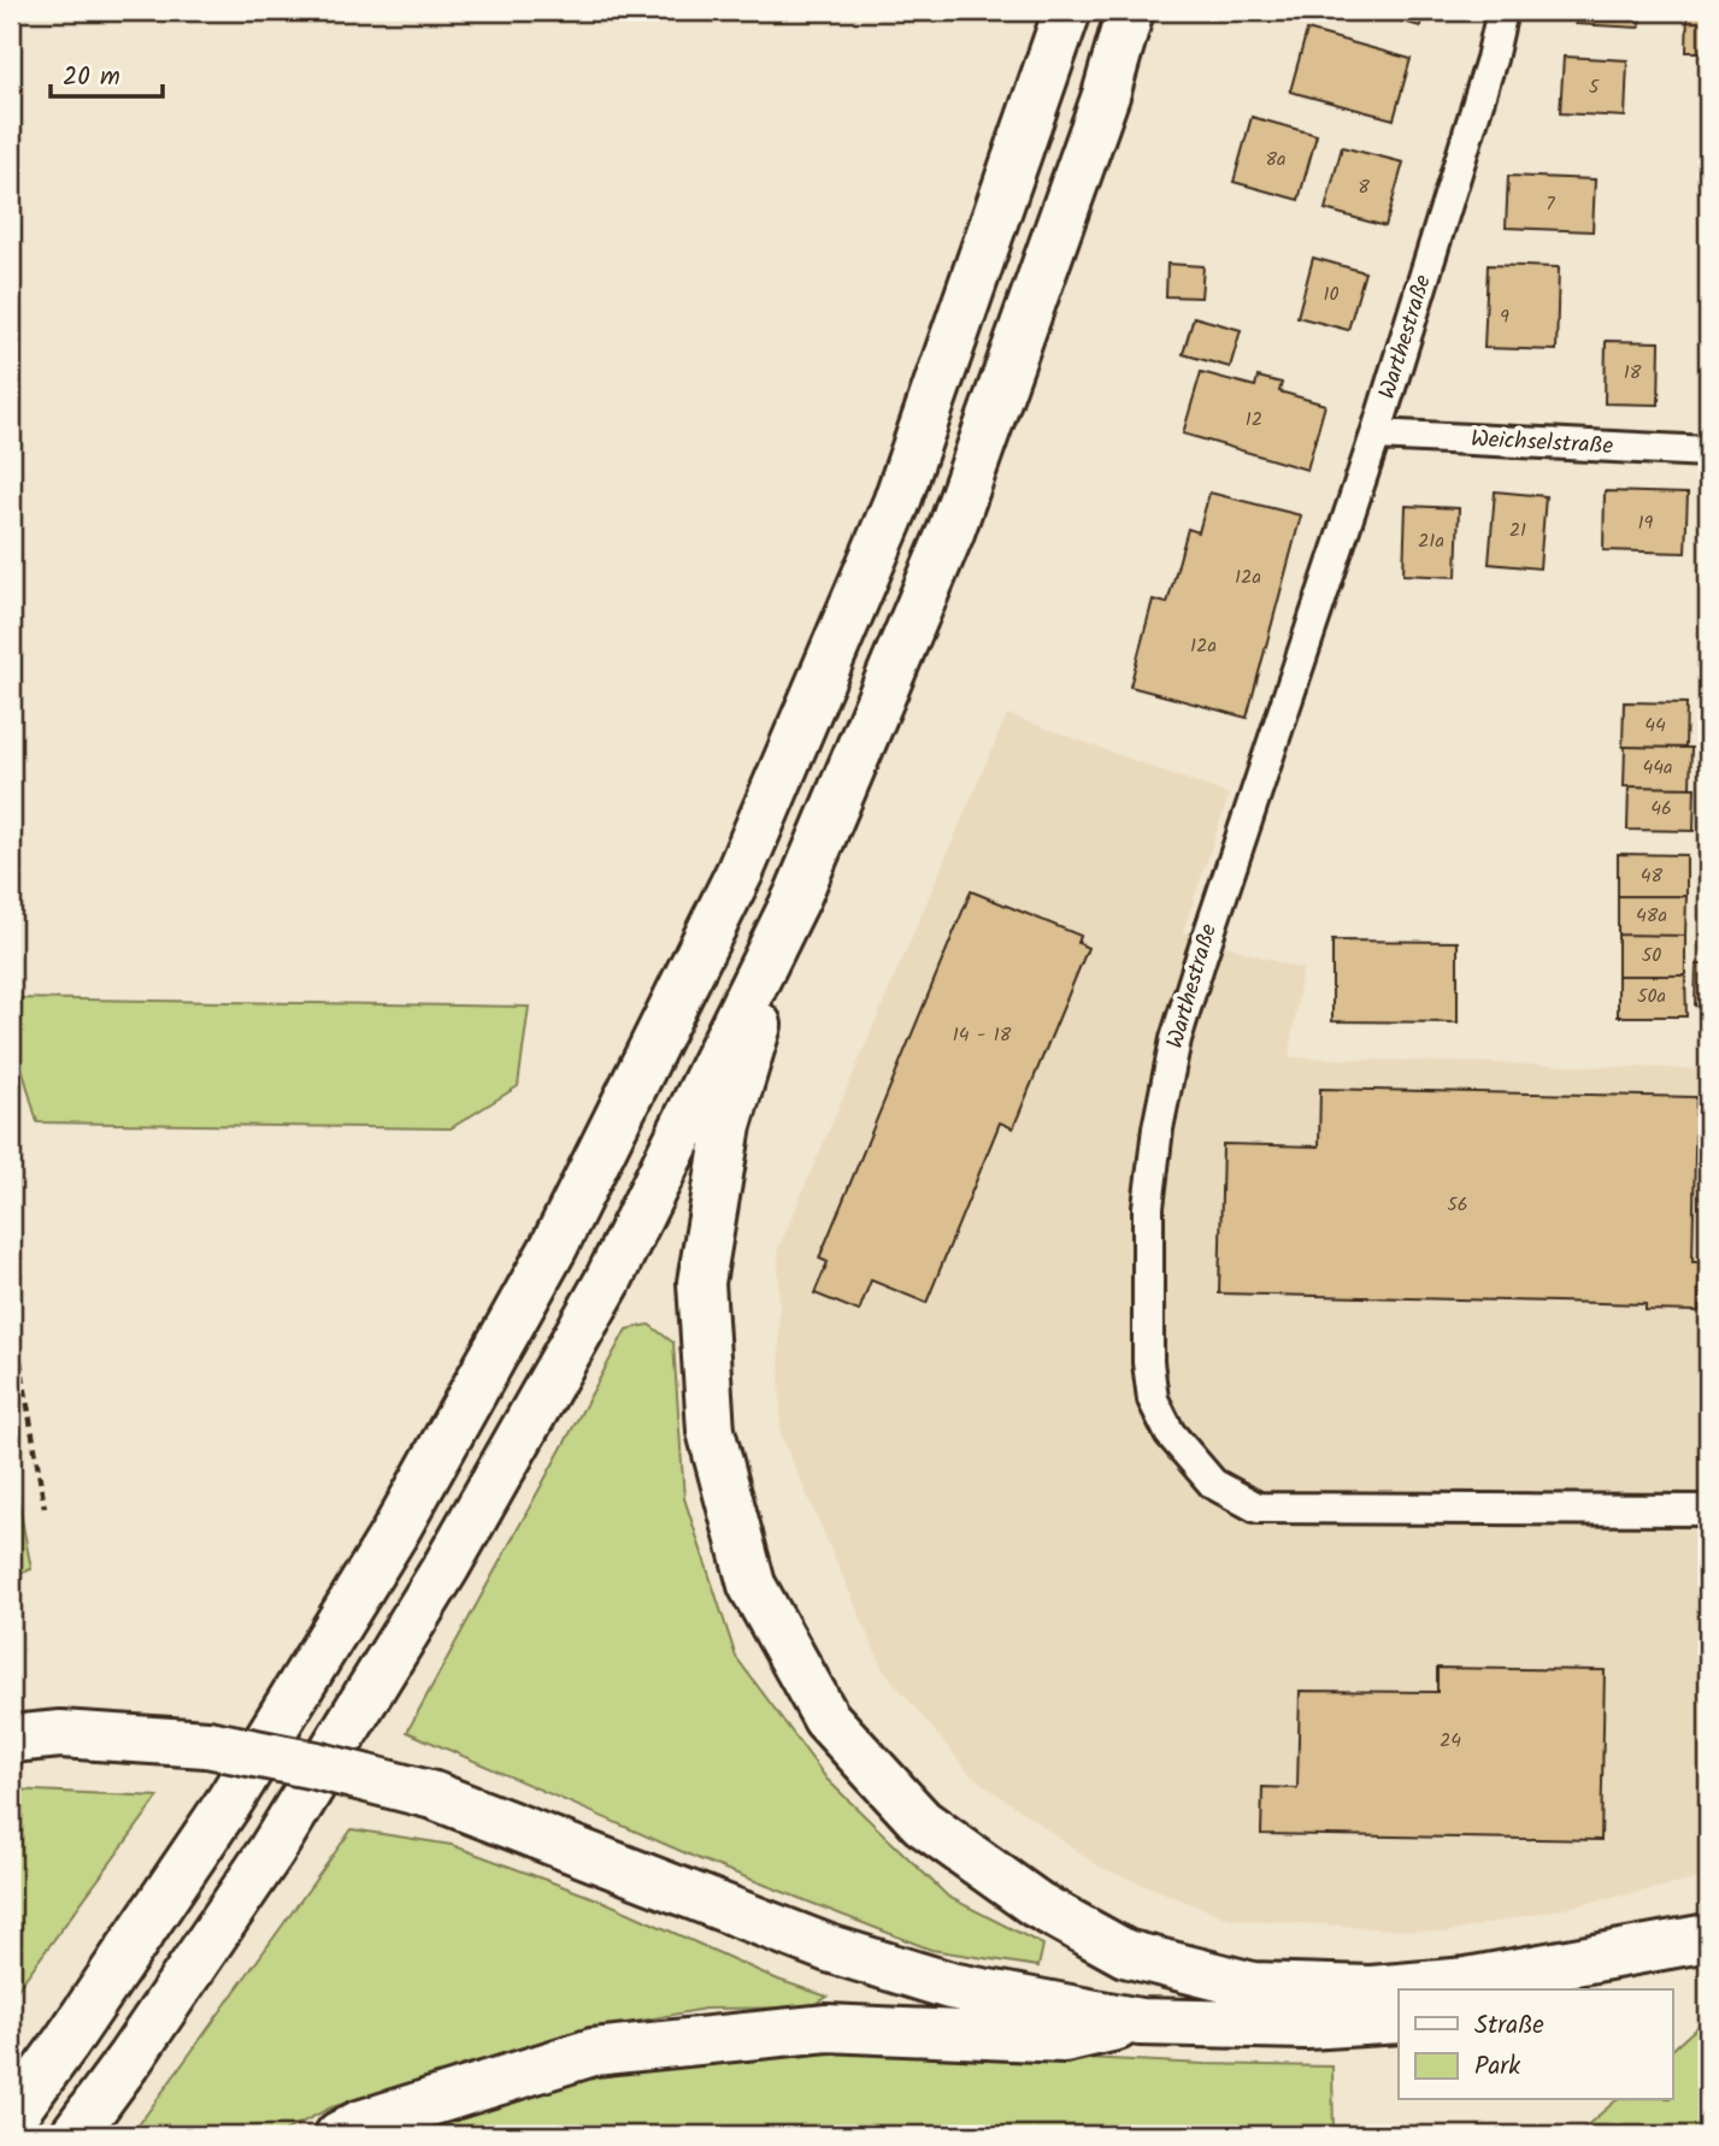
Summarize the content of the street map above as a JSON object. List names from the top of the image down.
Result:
{
  "streets": {
    "street": ["Warthestraße", "Weichselstraße"]
  },
  "crossings": [
    ["Warthestraße", "Weichselstraße"]
  ],
  "house_numbers": [
    "5",
    "8a",
    "8",
    "7",
    "10",
    "9",
    "18",
    "12",
    "19",
    "21",
    "21a",
    "12a",
    "12a",
    "44",
    "44a",
    "46",
    "48",
    "48a",
    "50",
    "50a",
    "14 - 18",
    "56",
    "24"
  ],
  "legend": ["Straße", "Park"],
  "scale_bar": "20 m"
}
